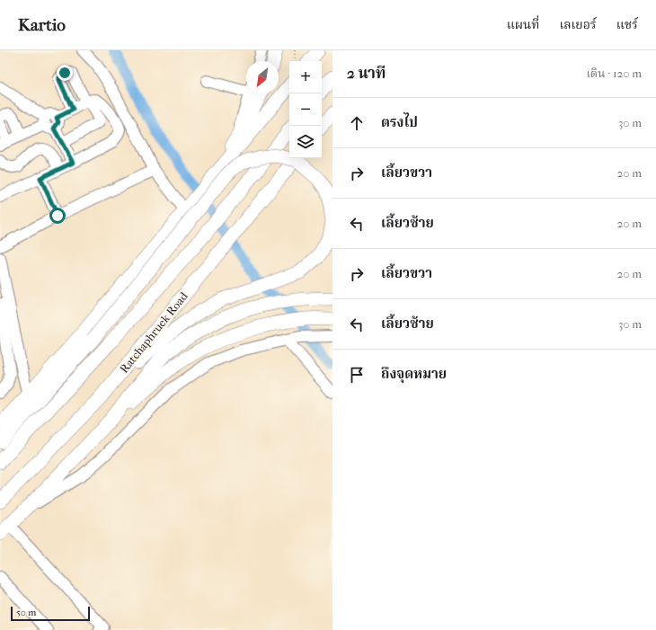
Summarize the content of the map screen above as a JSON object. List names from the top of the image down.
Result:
{
  "streets": {
    "main road": ["Ratchaphruek Road"]
  },
  "scale_bar": "50 m",
  "north": "bottom left",
  "page": {
    "header": "Kartio",
    "nav": ["แผนที่", "เลเยอร์", "แชร์"],
    "heading": ["2 นาที", "เดิน · 120 m"],
    "map_buttons": ["+", "−"],
    "list": [
      ["ตรงไป", "30 m"],
      ["เลี้ยวขวา", "20 m"],
      ["เลี้ยวซ้าย", "20 m"],
      ["เลี้ยวขวา", "20 m"],
      ["เลี้ยวซ้าย", "30 m"],
      "ถึงจุดหมาย"
    ],
    "scale": "50 m"
  }
}
